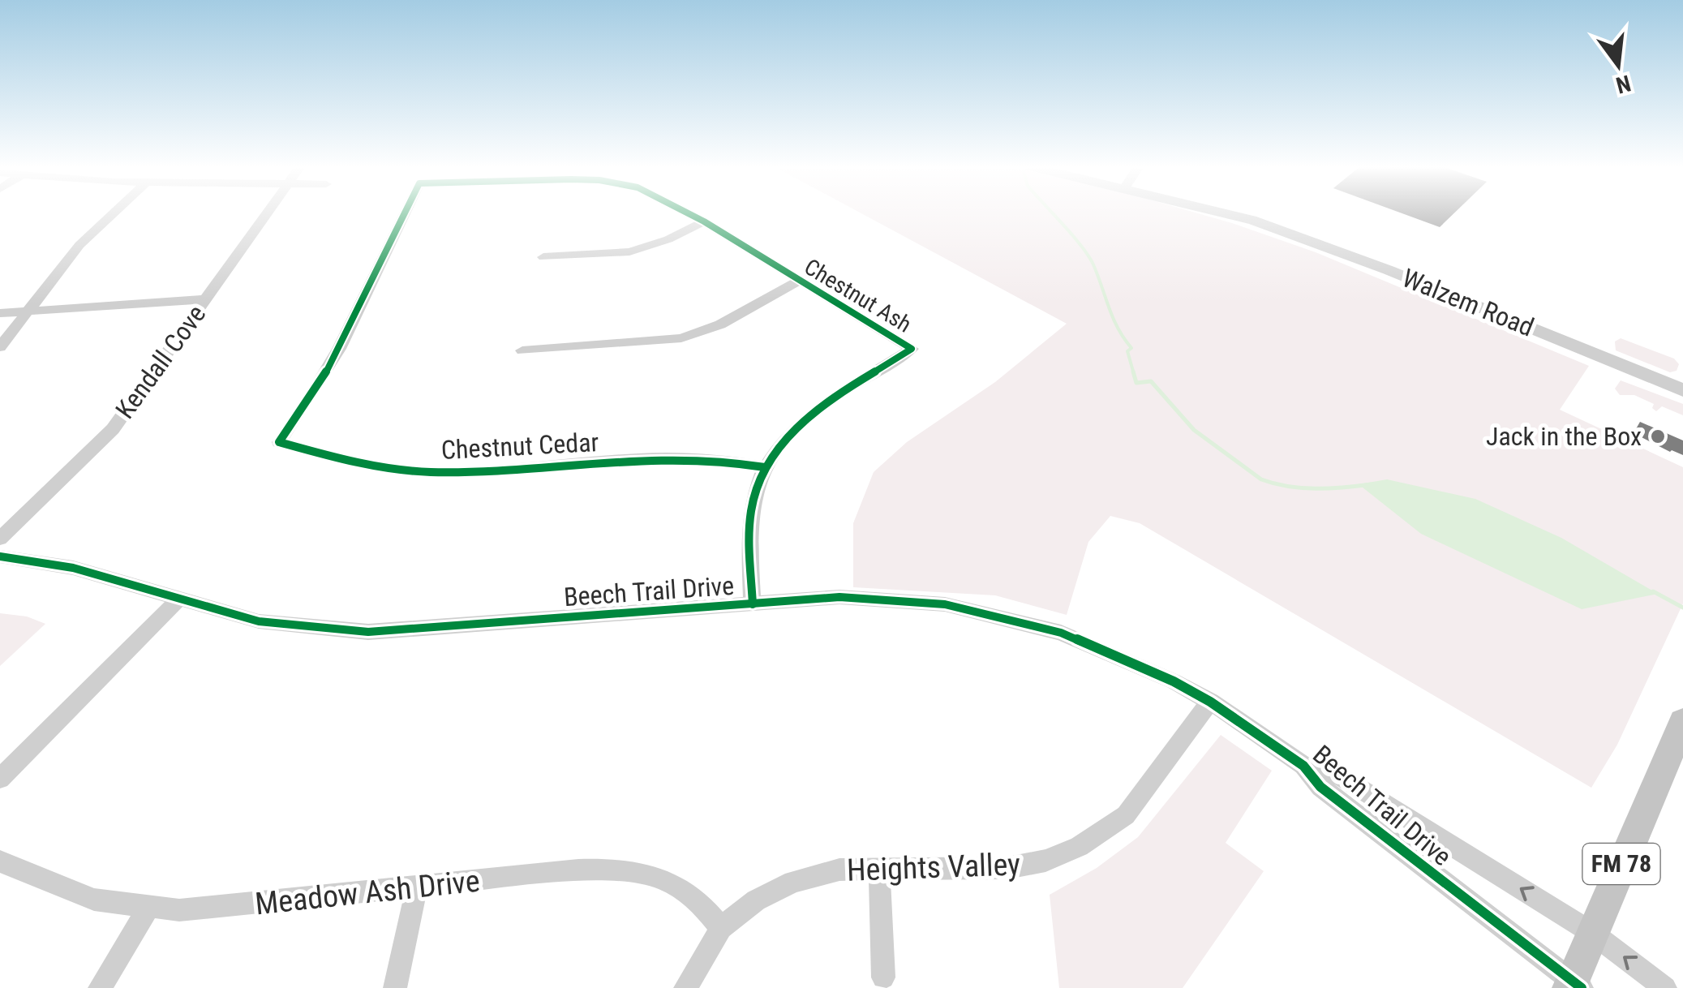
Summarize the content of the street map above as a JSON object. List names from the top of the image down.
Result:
{
  "streets": {
    "main road": ["FM 78"],
    "street": [
      "Chestnut Ash",
      "Walzem Road",
      "Kendall Cove",
      "Chestnut Cedar",
      "Beech Trail Drive",
      "Heights Valley",
      "Meadow Ash Drive"
    ]
  },
  "crossings": [
    ["Chestnut Ash", "Chestnut Cedar"],
    ["Beech Trail Drive", "FM 78"],
    ["Beech Trail Drive", "Heights Valley"],
    ["Heights Valley", "Meadow Ash Drive"]
  ],
  "places": ["Jack in the Box"],
  "north": "bottom"
}
